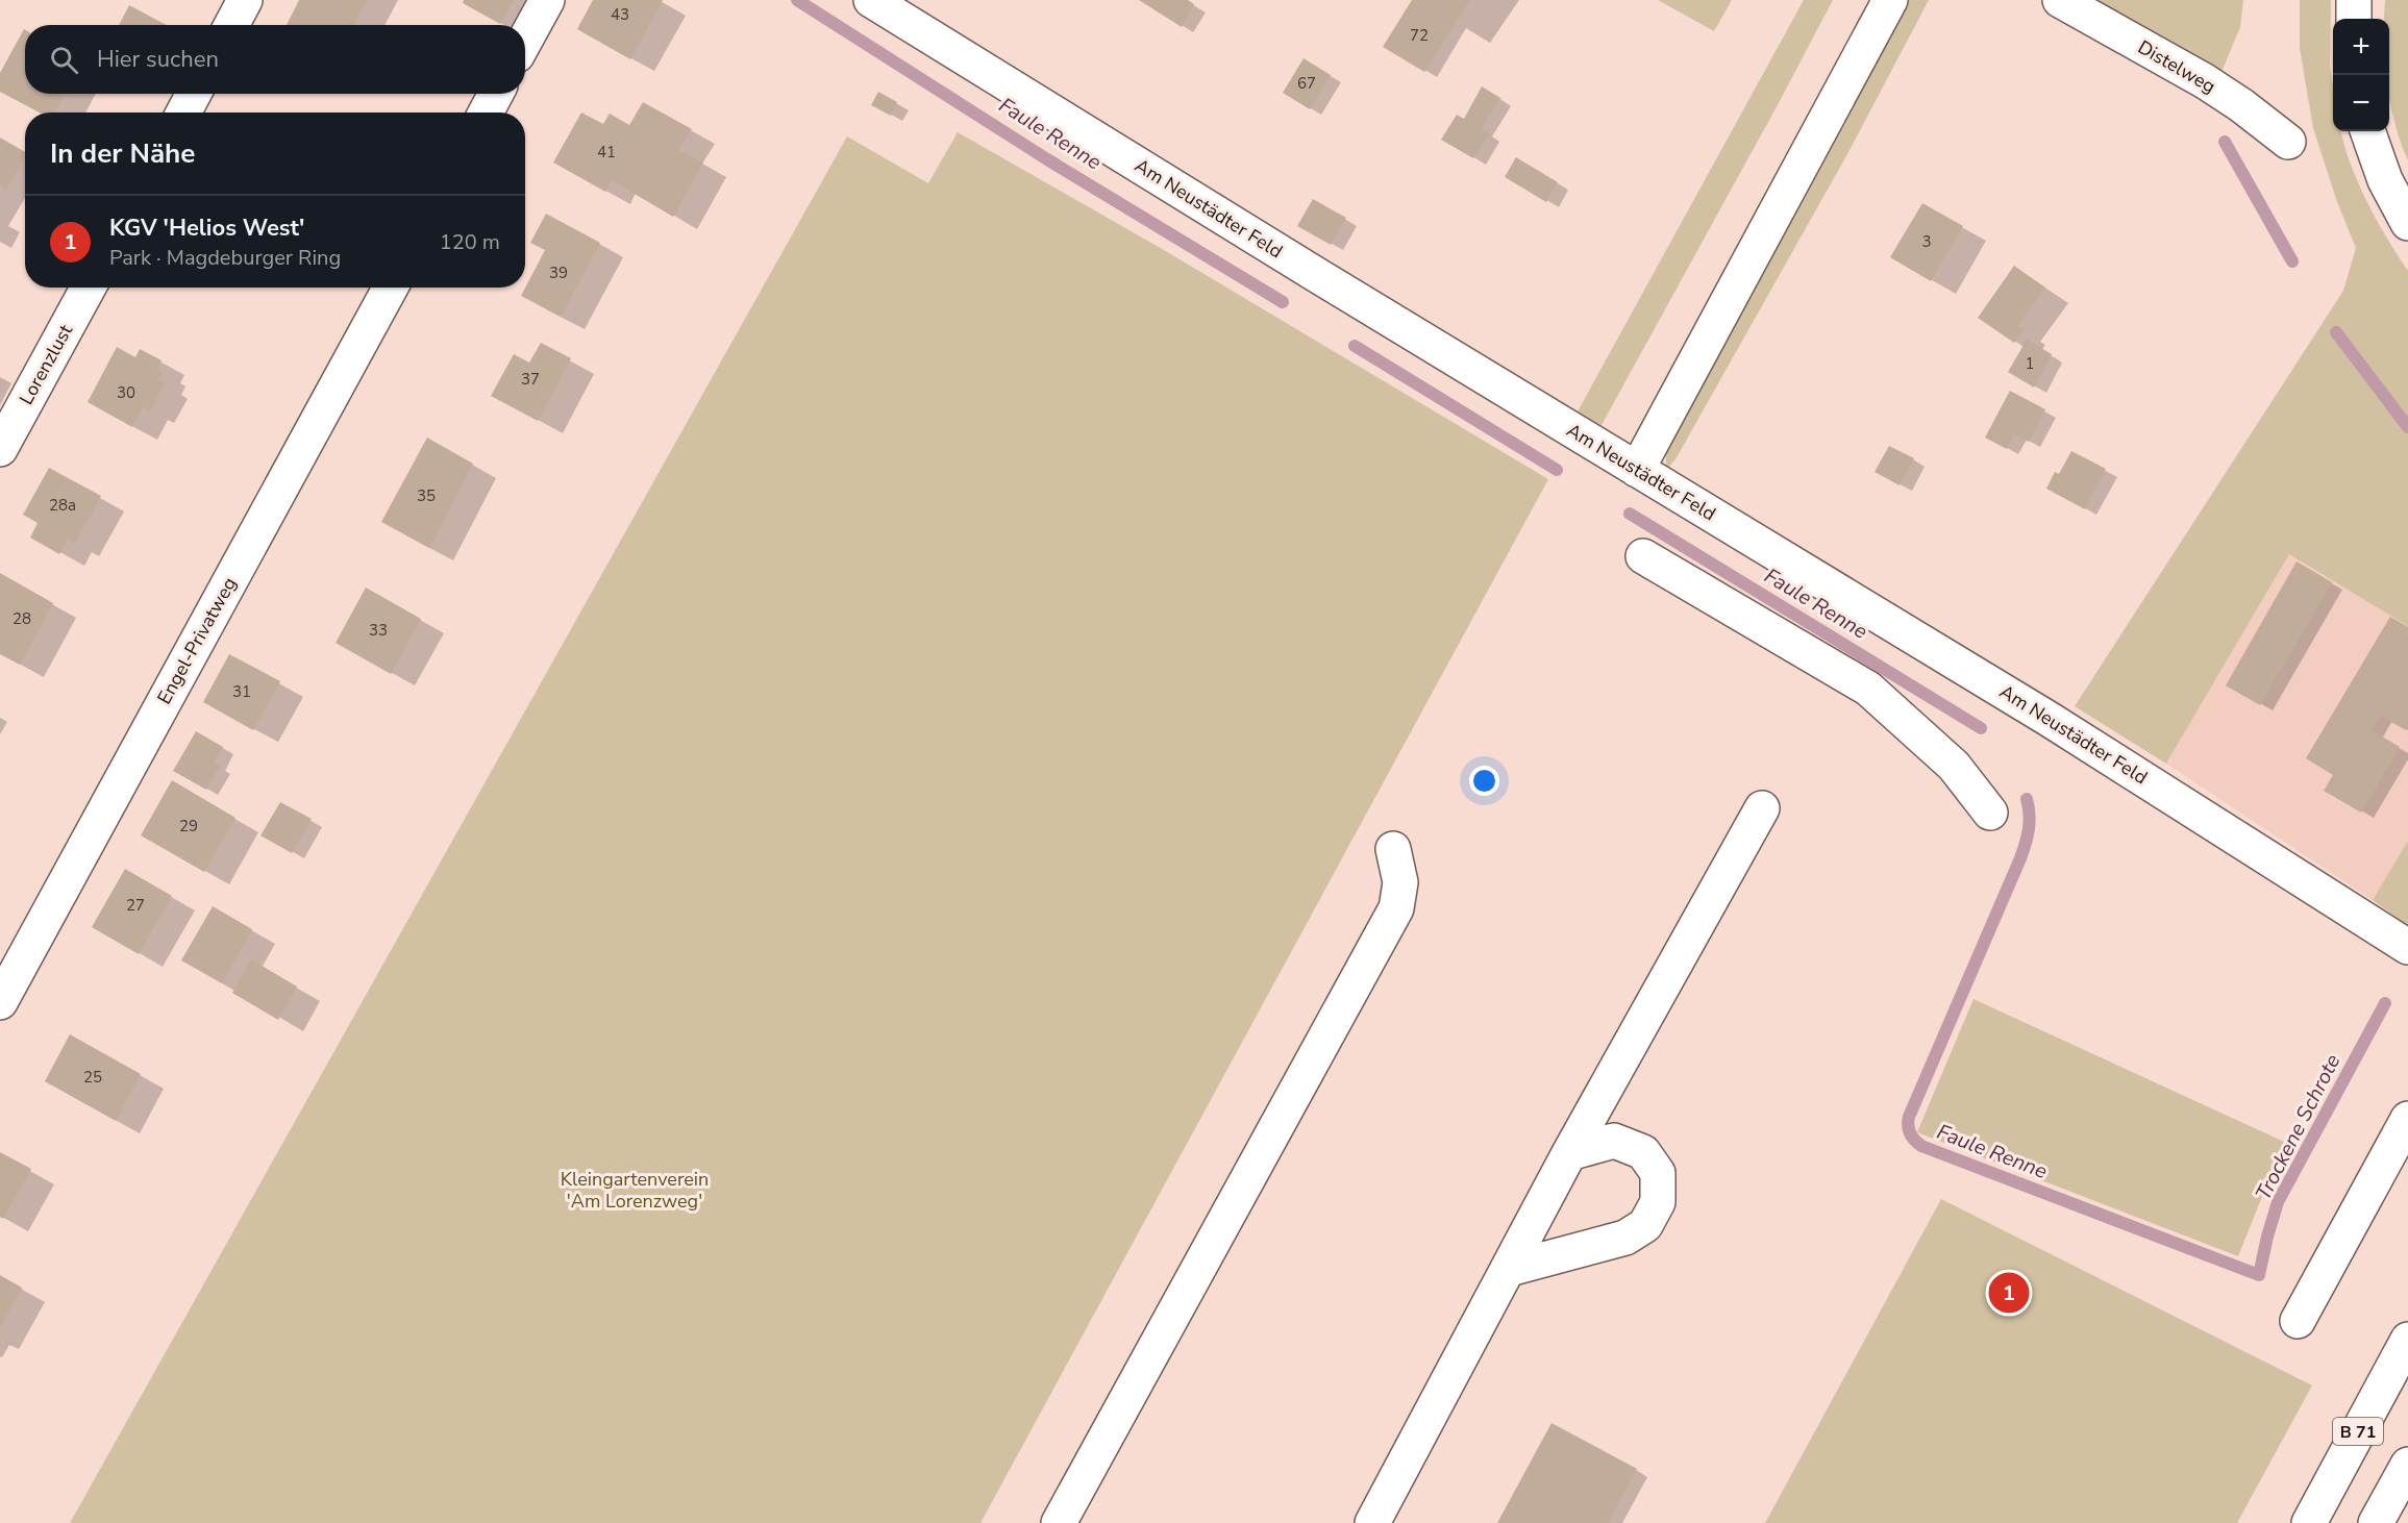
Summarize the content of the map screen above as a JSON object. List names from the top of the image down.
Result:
{
  "streets": {
    "main road": [
      "Distelweg",
      "Am Neustädter Feld",
      "Lorenzlust",
      "Engel-Privatweg",
      "B 71"
    ]
  },
  "water": ["Faule Renne", "Trockene Schrote"],
  "parks": ["Kleingartenverein 'Am Lorenzweg'"],
  "house_numbers": [
    "43",
    "72",
    "67",
    "41",
    "3",
    "39",
    "1",
    "37",
    "30",
    "35",
    "28a",
    "28",
    "33",
    "31",
    "29",
    "27",
    "25"
  ],
  "page": {
    "map_buttons": ["+", "−"],
    "search": "Hier suchen",
    "heading": "In der Nähe",
    "list": [
      {
        "mark": "1",
        "name": "KGV 'Helios West'",
        "note": "Park · Magdeburger Ring",
        "value": "120 m"
      }
    ],
    "pins": "1"
  }
}
